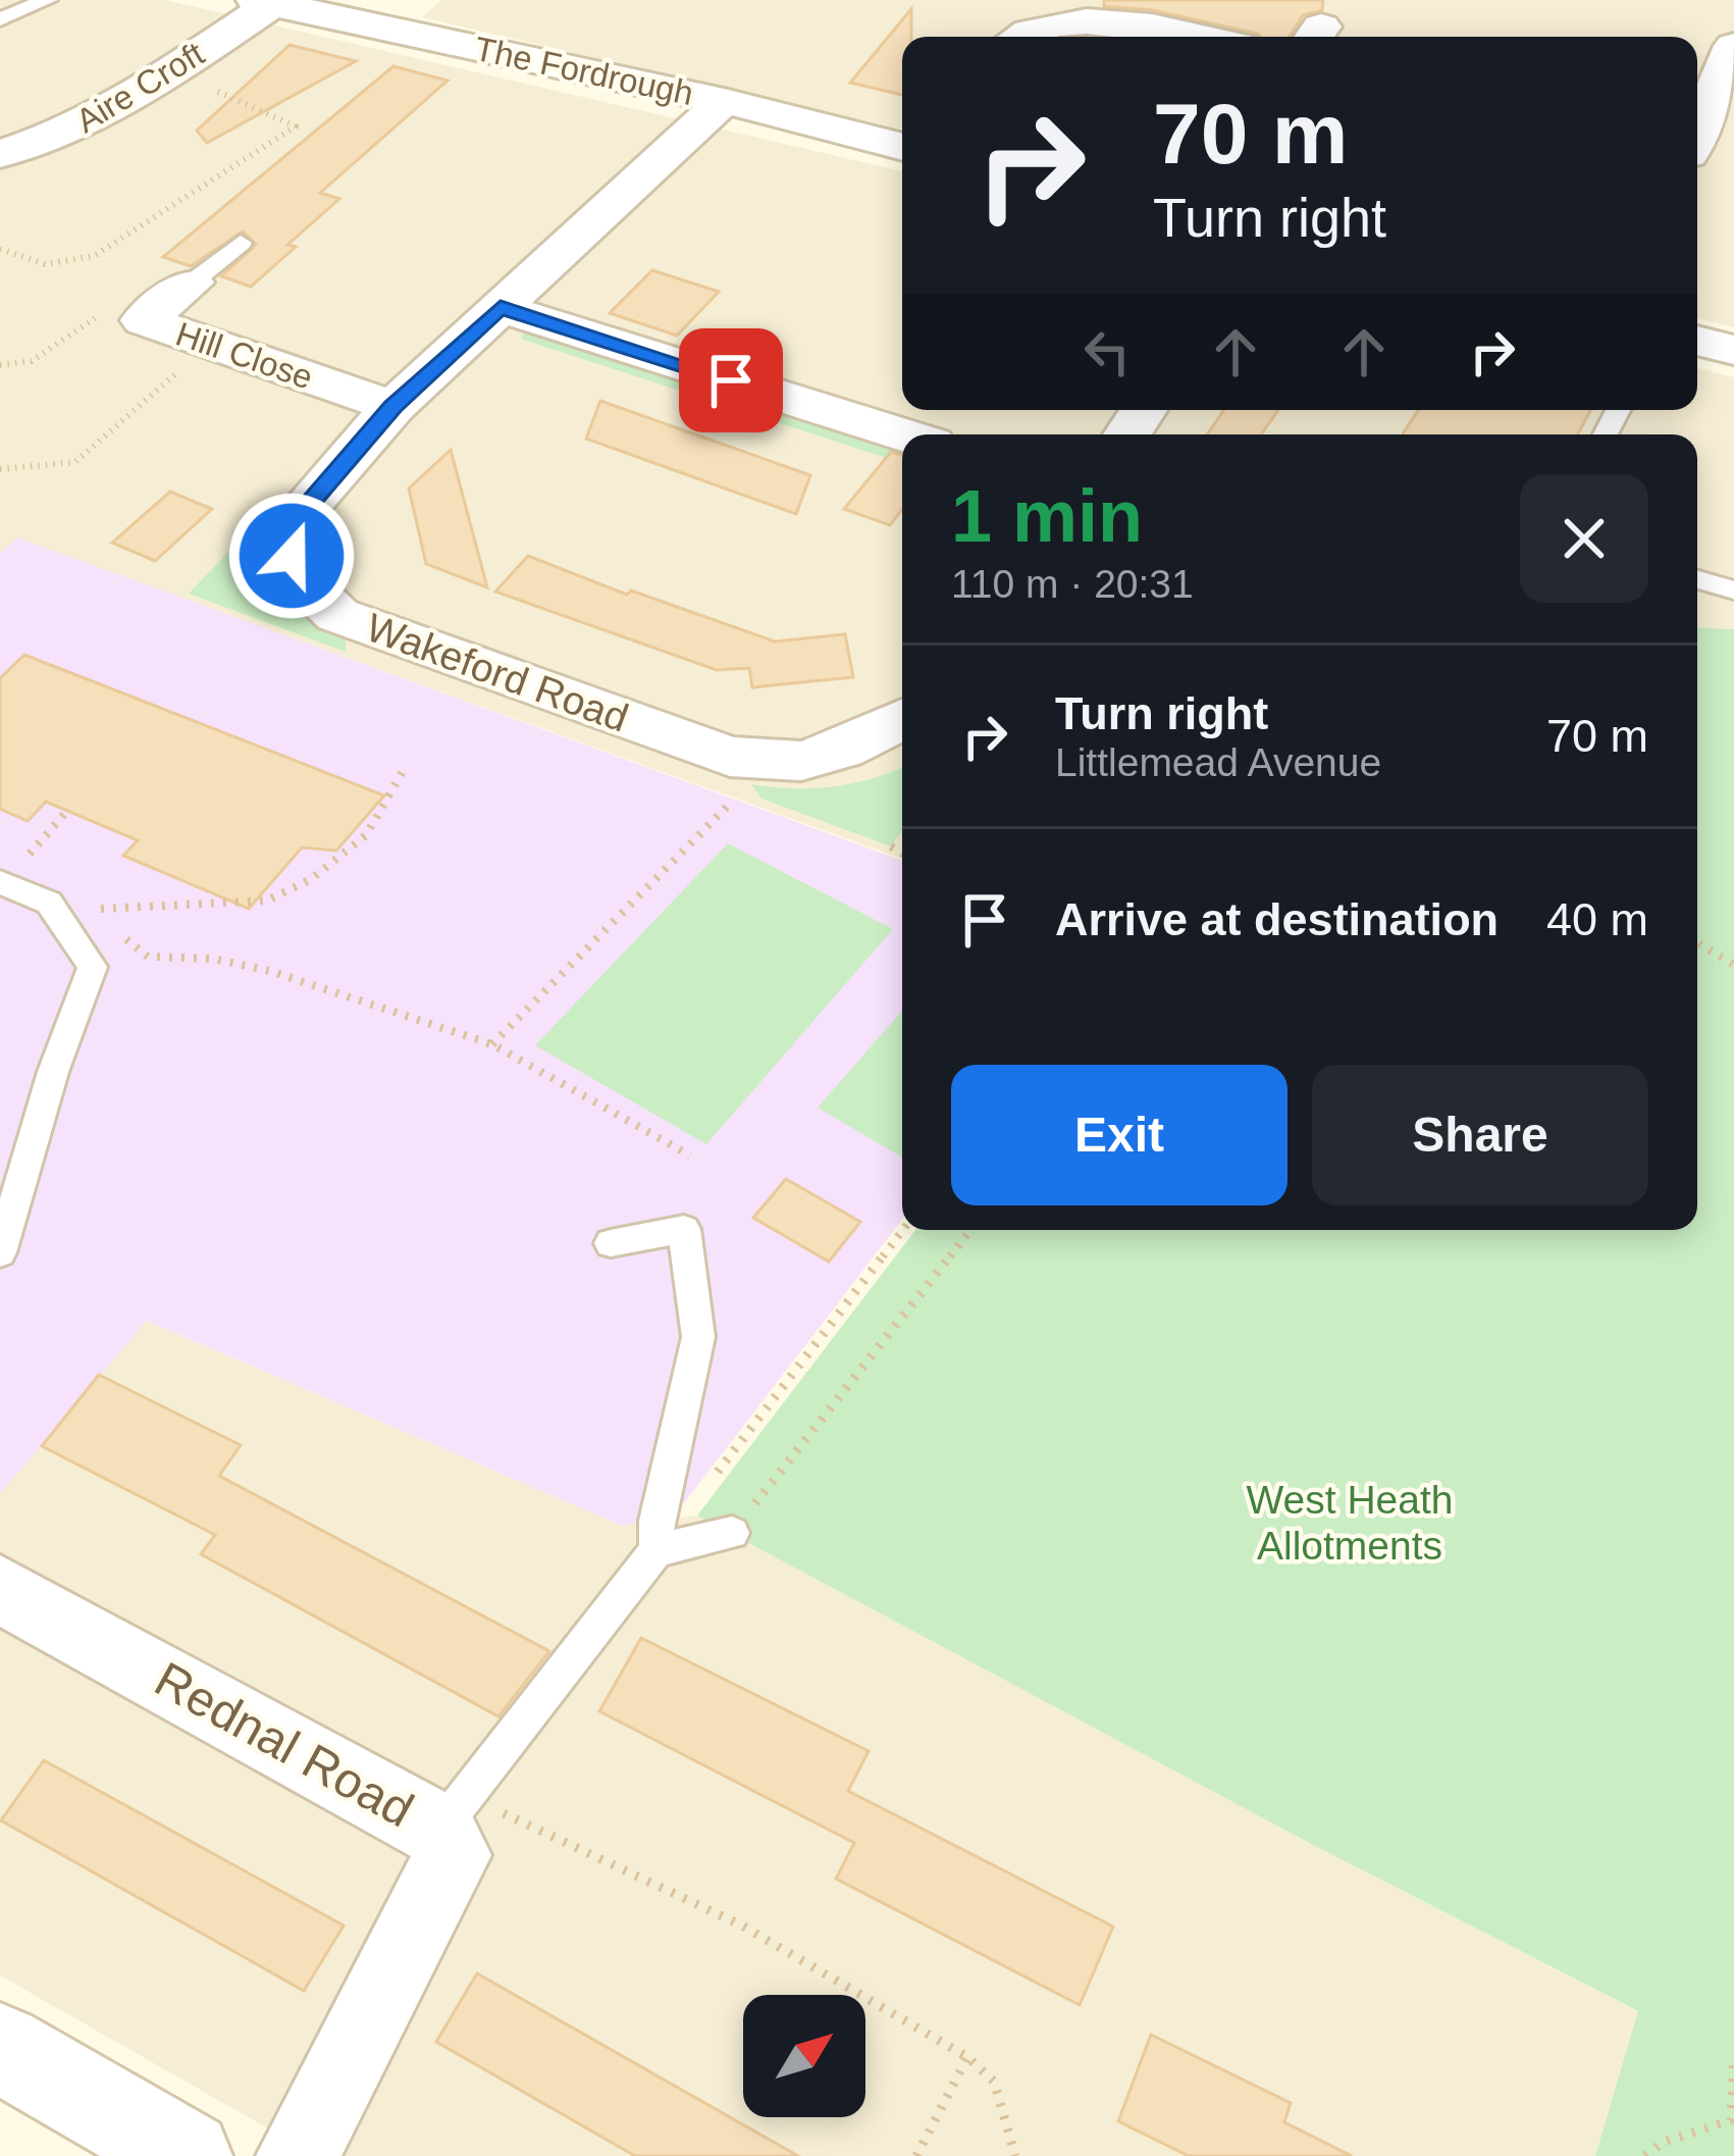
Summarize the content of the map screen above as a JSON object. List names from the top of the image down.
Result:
{
  "streets": {
    "street": [
      "The Fordrough",
      "Aire Croft",
      "Hill Close",
      "Wakeford Road",
      "Rednal Road"
    ]
  },
  "crossings": [
    ["The Fordrough", "Aire Croft"],
    ["The Fordrough", "Wakeford Road"],
    ["Hill Close", "Wakeford Road"]
  ],
  "parks": ["West Heath Allotments"],
  "north": "top right",
  "page": {
    "turn": ["70 m", "Turn right"],
    "heading": ["1 min", "110 m · 20:31"],
    "list": [
      {
        "name": "Turn right",
        "note": "Littlemead Avenue",
        "value": "70 m"
      },
      {
        "name": "Arrive at destination",
        "value": "40 m"
      }
    ],
    "buttons": ["Exit", "Share"]
  }
}
